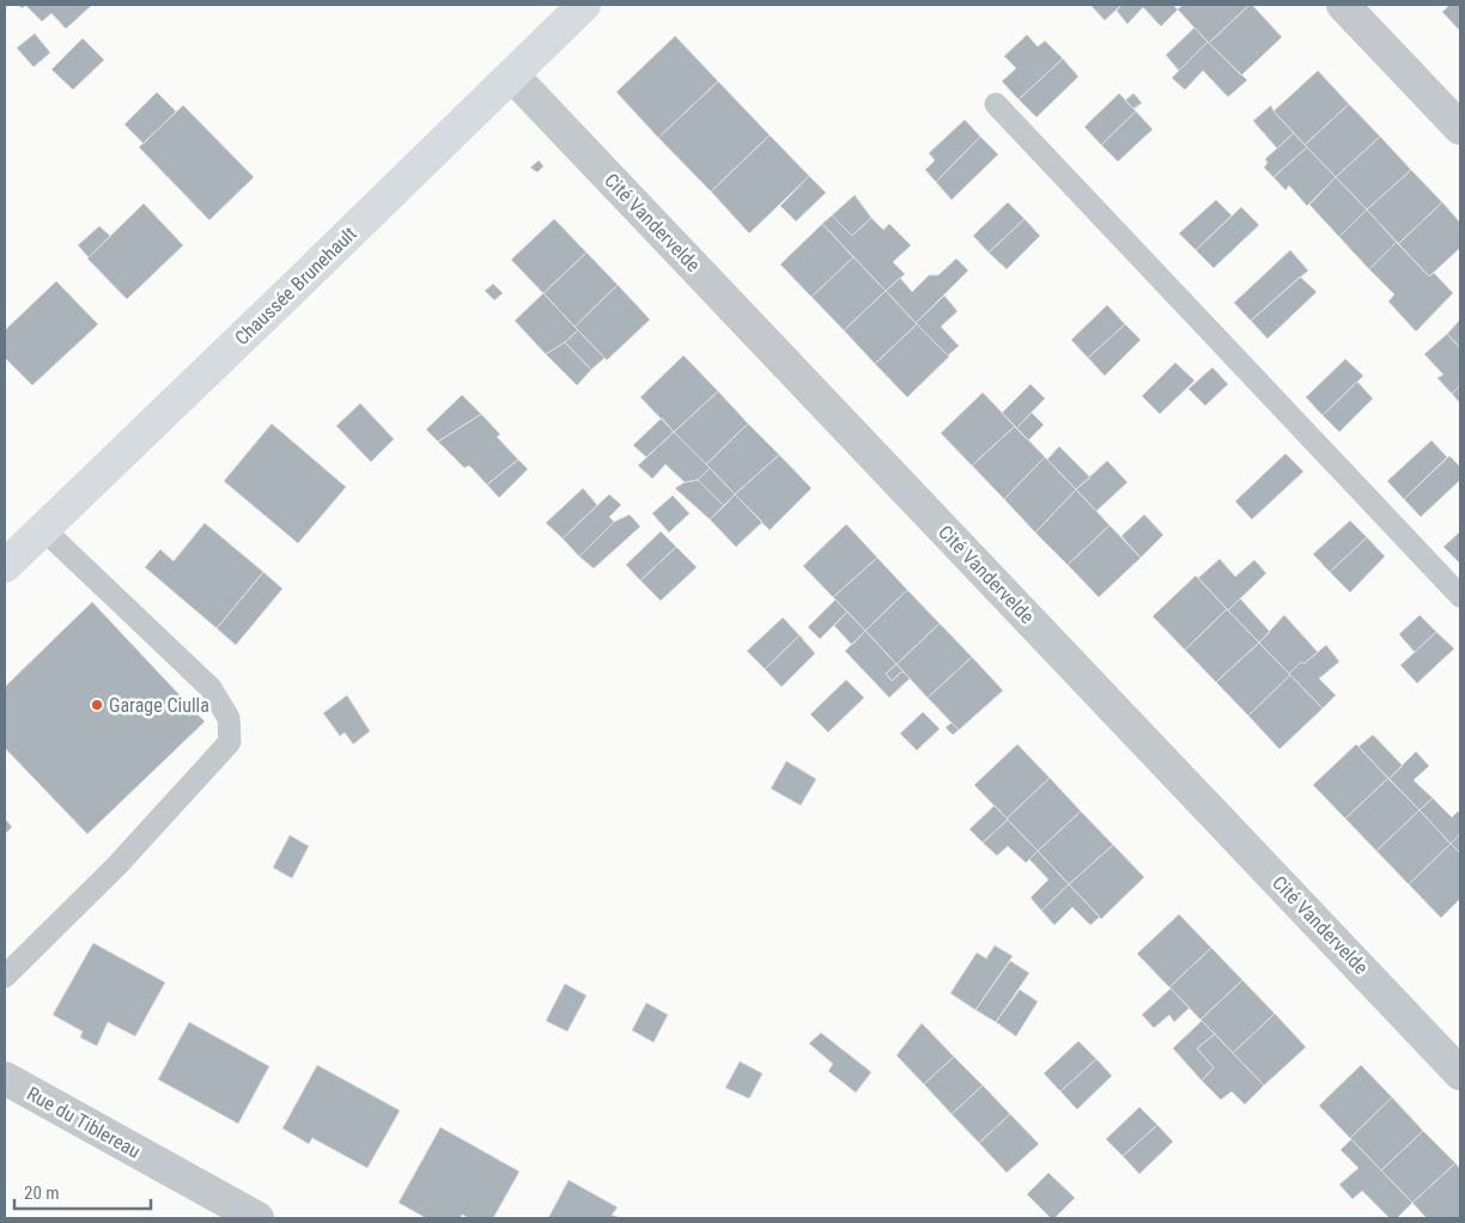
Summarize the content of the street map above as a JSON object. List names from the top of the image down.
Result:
{
  "streets": {
    "main road": ["Chaussée Brunehault"],
    "street": ["Cité Vandervelde", "Rue du Tiblereau"]
  },
  "crossings": [
    ["Cité Vandervelde", "Chaussée Brunehault"]
  ],
  "places": ["Garage Ciulla"],
  "scale_bar": "20 m"
}
